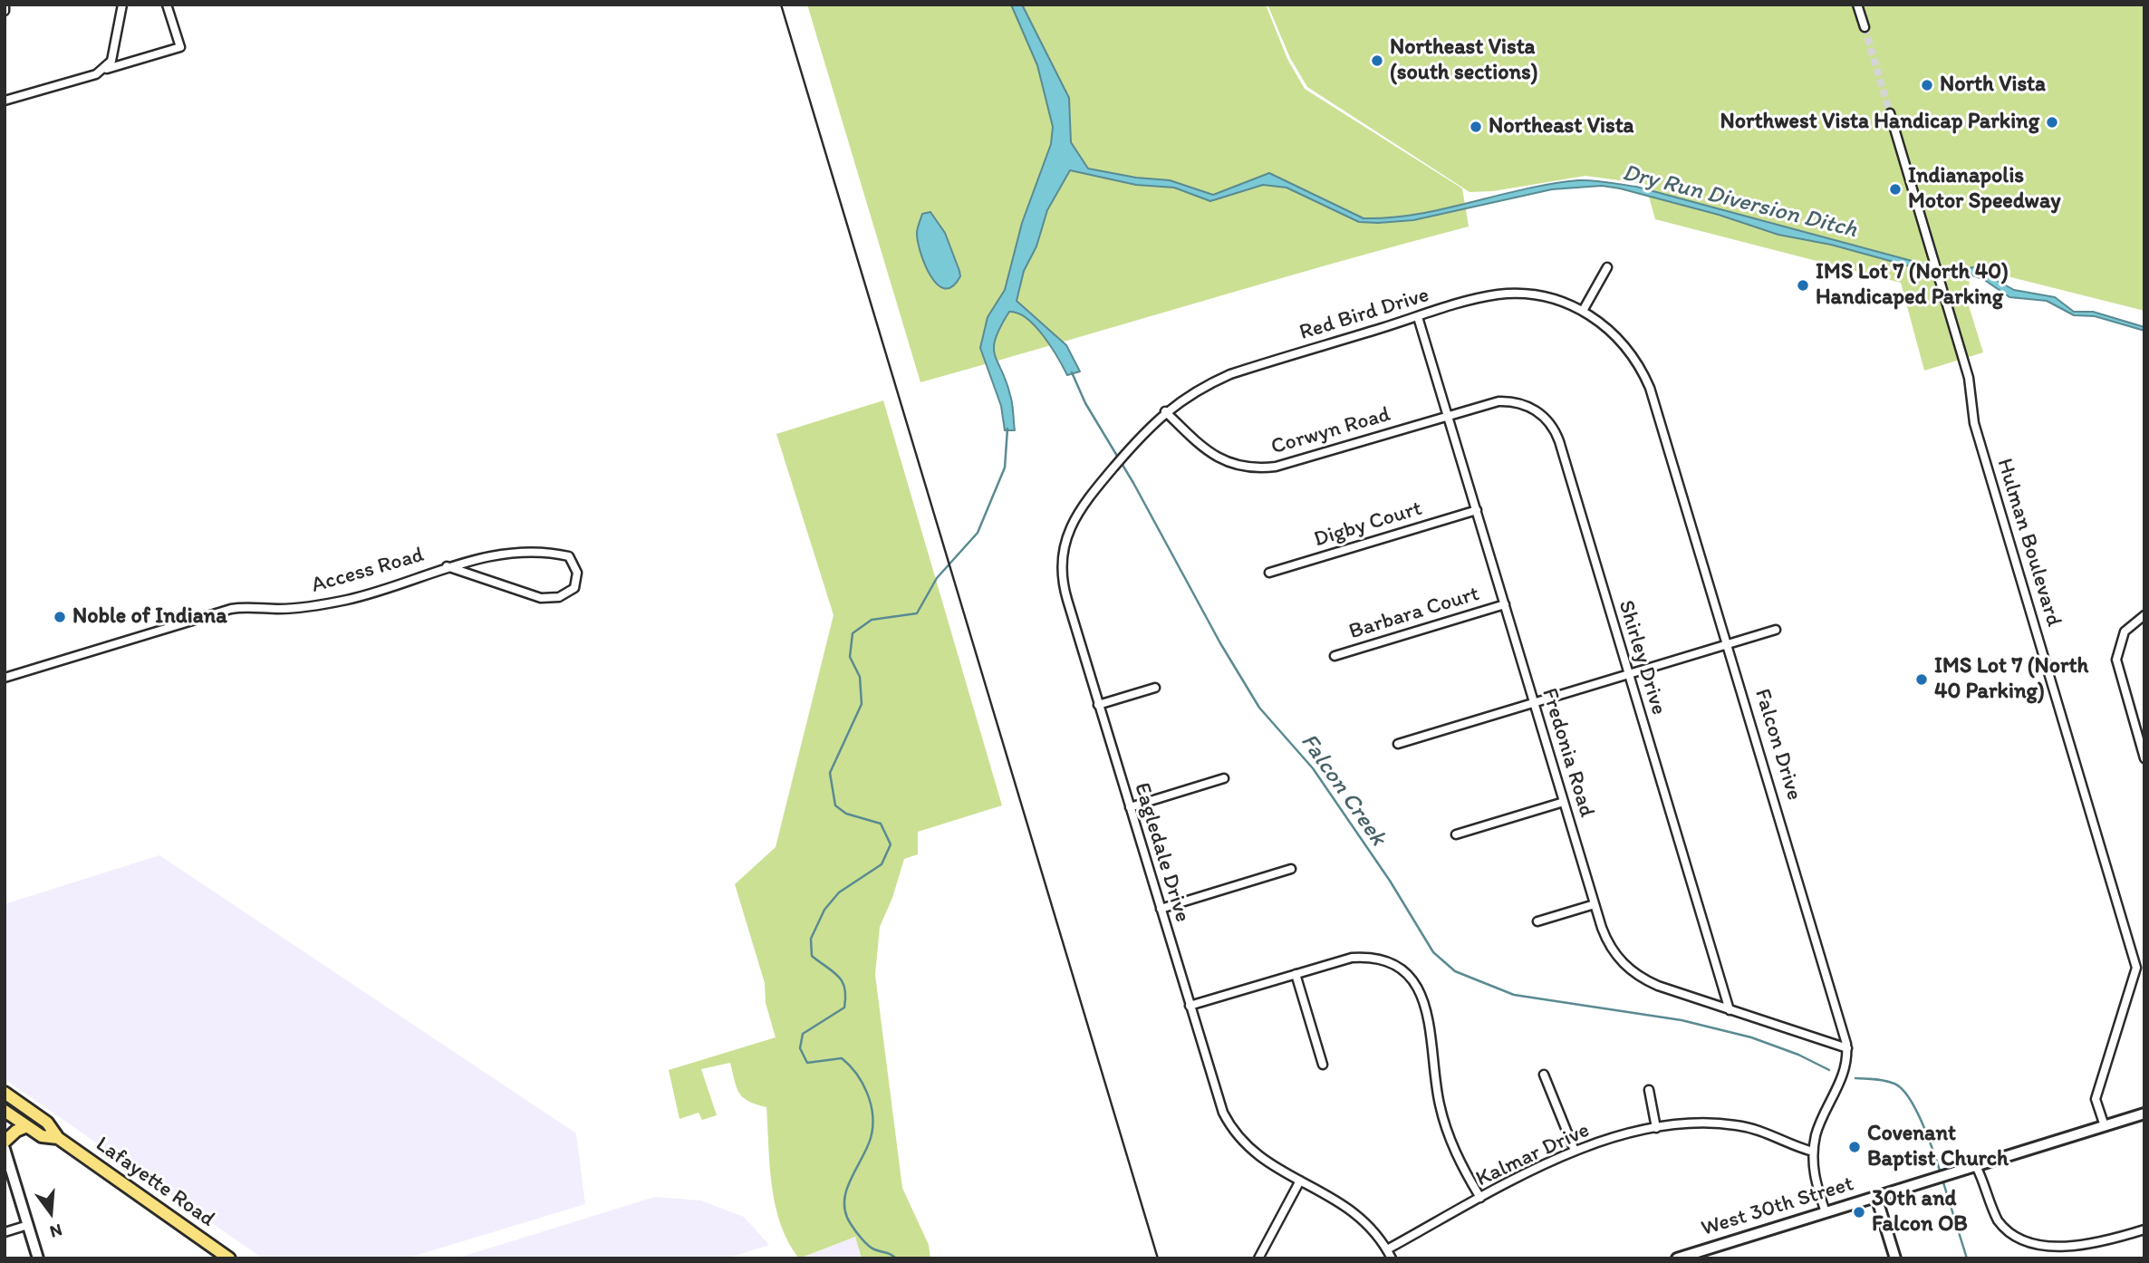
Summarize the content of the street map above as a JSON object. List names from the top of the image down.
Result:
{
  "streets": {
    "main road": ["Lafayette Road", "West 30th Street"],
    "street": [
      "Red Bird Drive",
      "Corwyn Road",
      "Digby Court",
      "Hulman Boulevard",
      "Access Road",
      "Barbara Court",
      "Shirley Drive",
      "Falcon Drive",
      "Fredonia Road",
      "Eagledale Drive",
      "Kalmar Drive"
    ]
  },
  "crossings": [
    ["Red Bird Drive", "Corwyn Road"],
    ["Red Bird Drive", "Falcon Drive"],
    ["Red Bird Drive", "Fredonia Road"],
    ["Red Bird Drive", "Eagledale Drive"],
    ["Corwyn Road", "Shirley Drive"],
    ["Corwyn Road", "Fredonia Road"],
    ["Corwyn Road", "Eagledale Drive"],
    ["Digby Court", "Fredonia Road"],
    ["Hulman Boulevard", "West 30th Street"],
    ["Barbara Court", "Fredonia Road"],
    ["Shirley Drive", "Fredonia Road"],
    ["Falcon Drive", "Fredonia Road"],
    ["Falcon Drive", "Kalmar Drive"],
    ["Falcon Drive", "West 30th Street"],
    ["Eagledale Drive", "Kalmar Drive"]
  ],
  "water": ["Dry Run Diversion Ditch", "Falcon Creek"],
  "places": [
    "Northeast Vista (south sections)",
    "North Vista",
    "Northwest Vista Handicap Parking",
    "Northeast Vista",
    "Indianapolis Motor Speedway",
    "IMS Lot 7 (North 40) Handicaped Parking",
    "Noble of Indiana",
    "IMS Lot 7 (North 40 Parking)",
    "Covenant Baptist Church",
    "30th and Falcon OB"
  ],
  "north": "bottom"
}
